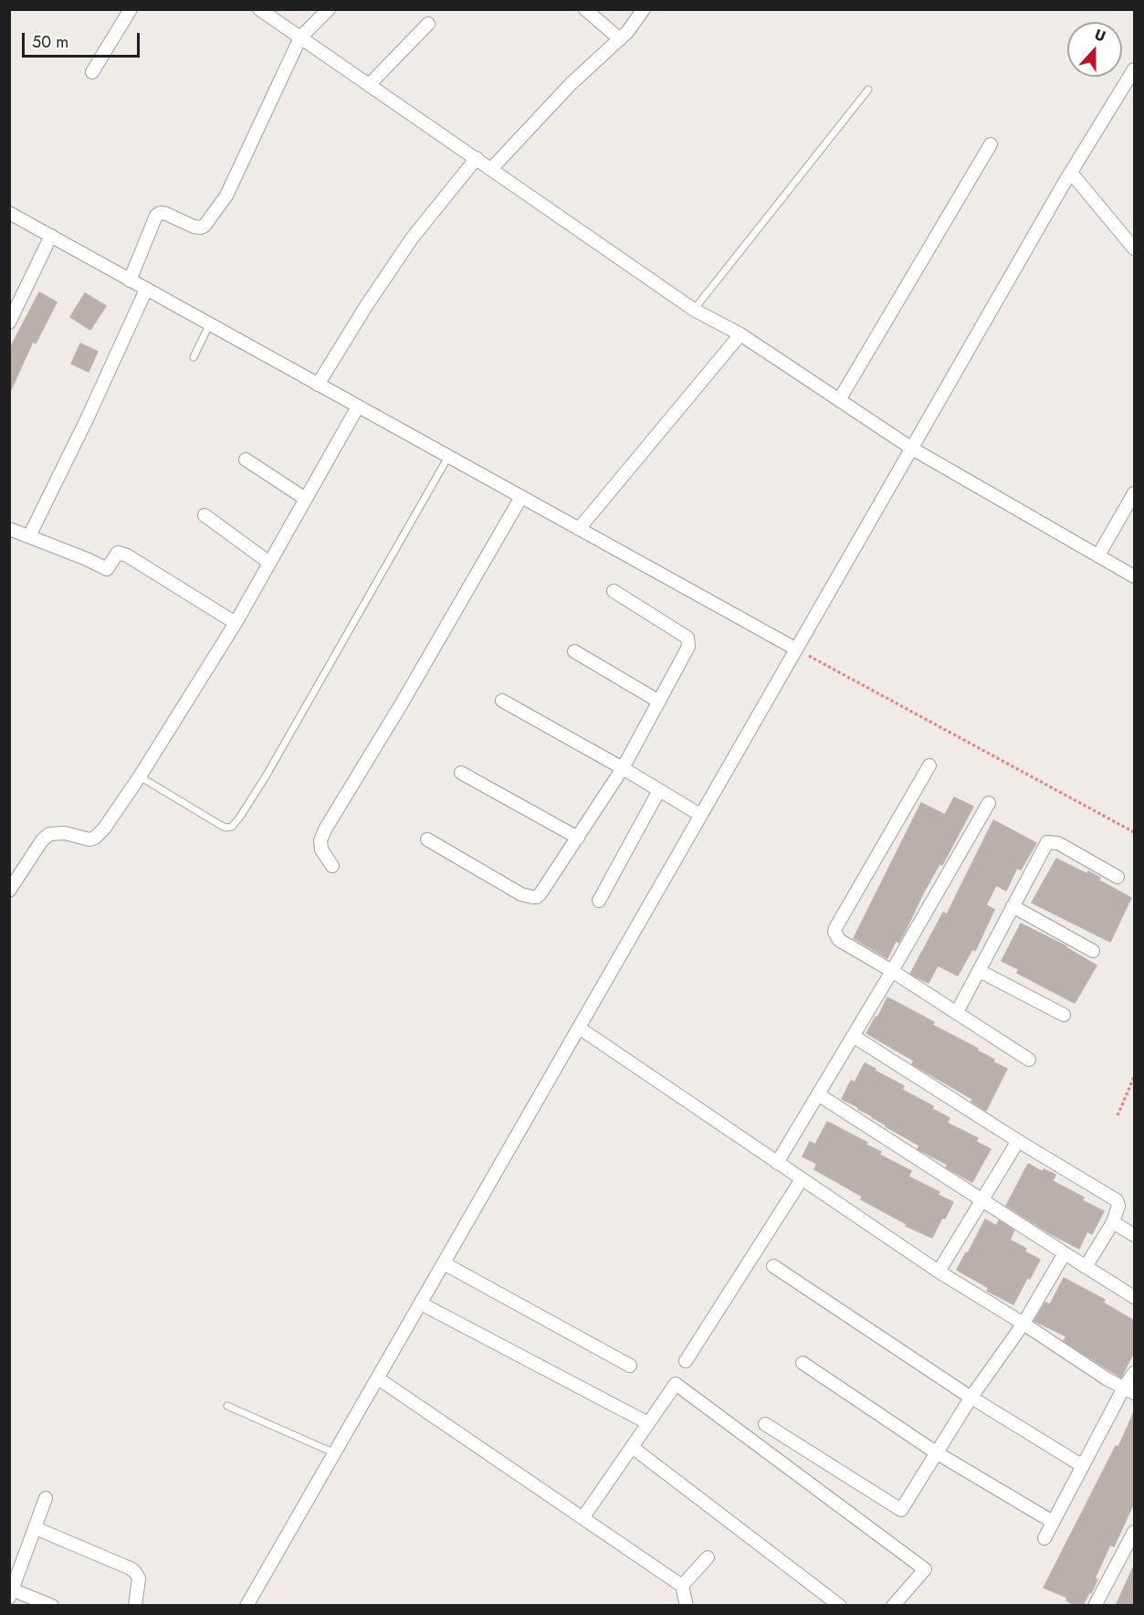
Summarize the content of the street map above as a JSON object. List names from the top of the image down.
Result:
{
  "scale_bar": "50 m",
  "north": "top"
}
